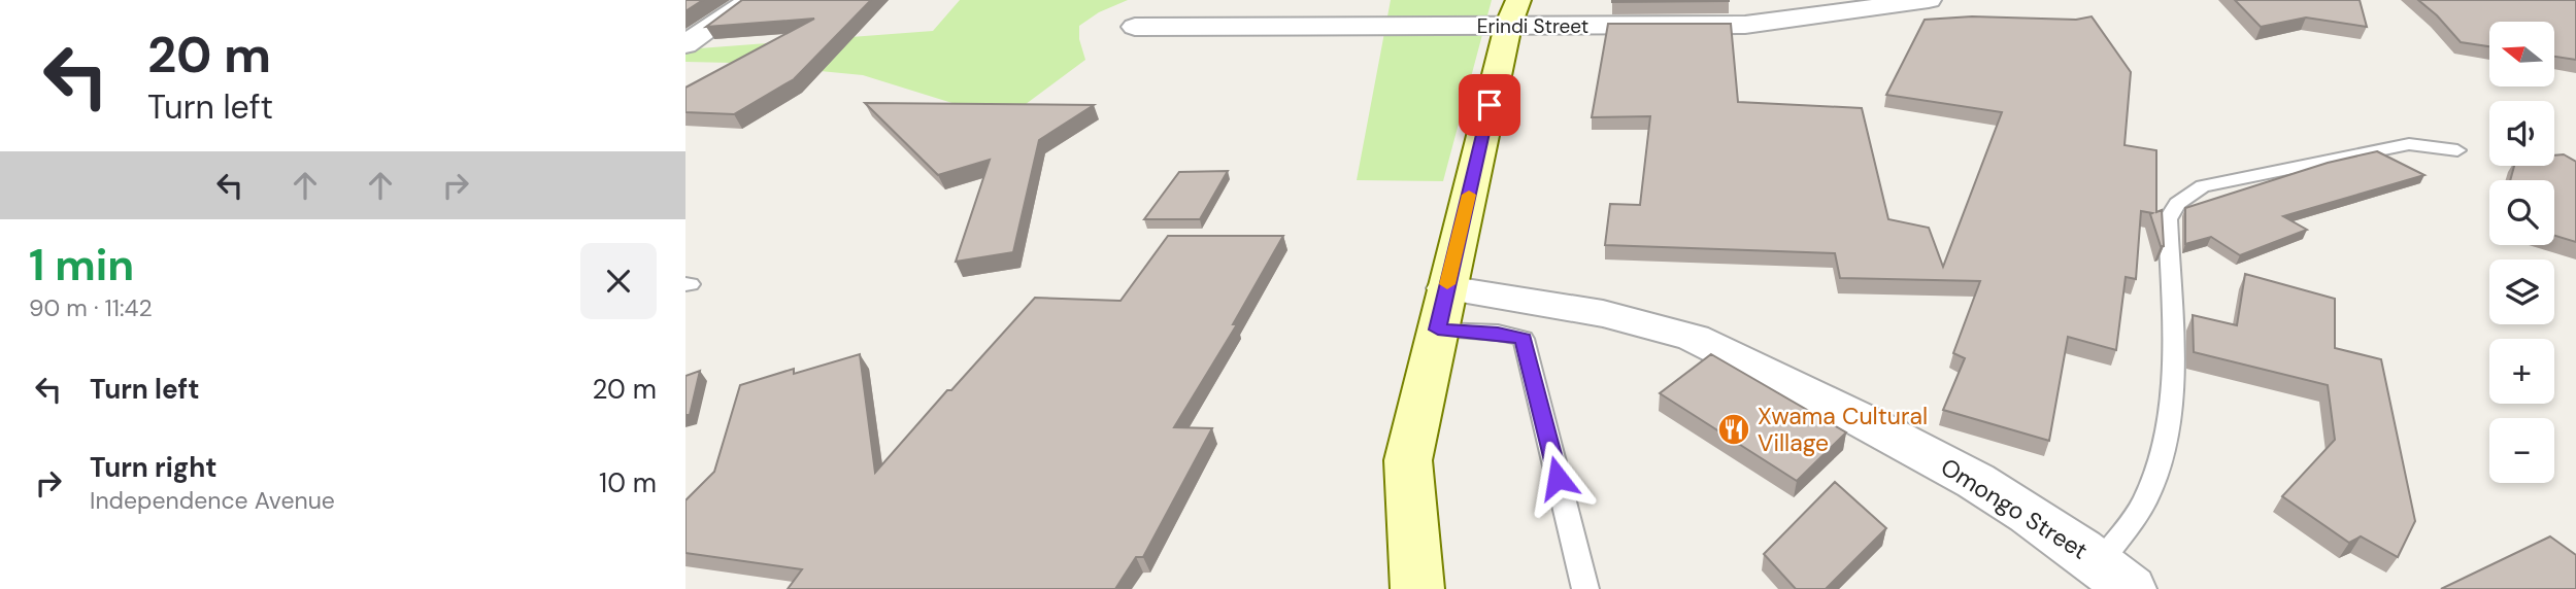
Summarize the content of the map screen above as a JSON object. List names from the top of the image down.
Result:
{
  "streets": {
    "street": ["Erindi Street", "Omongo Street"]
  },
  "places": {
    "restaurant": ["Xwama Cultural Village"]
  },
  "north": "left",
  "page": {
    "turn": ["20 m", "Turn left"],
    "map_buttons": ["+", "−"],
    "heading": ["1 min", "90 m · 11:42"],
    "list": [
      {
        "name": "Turn left",
        "value": "20 m"
      },
      {
        "name": "Turn right",
        "note": "Independence Avenue",
        "value": "10 m"
      }
    ]
  }
}
